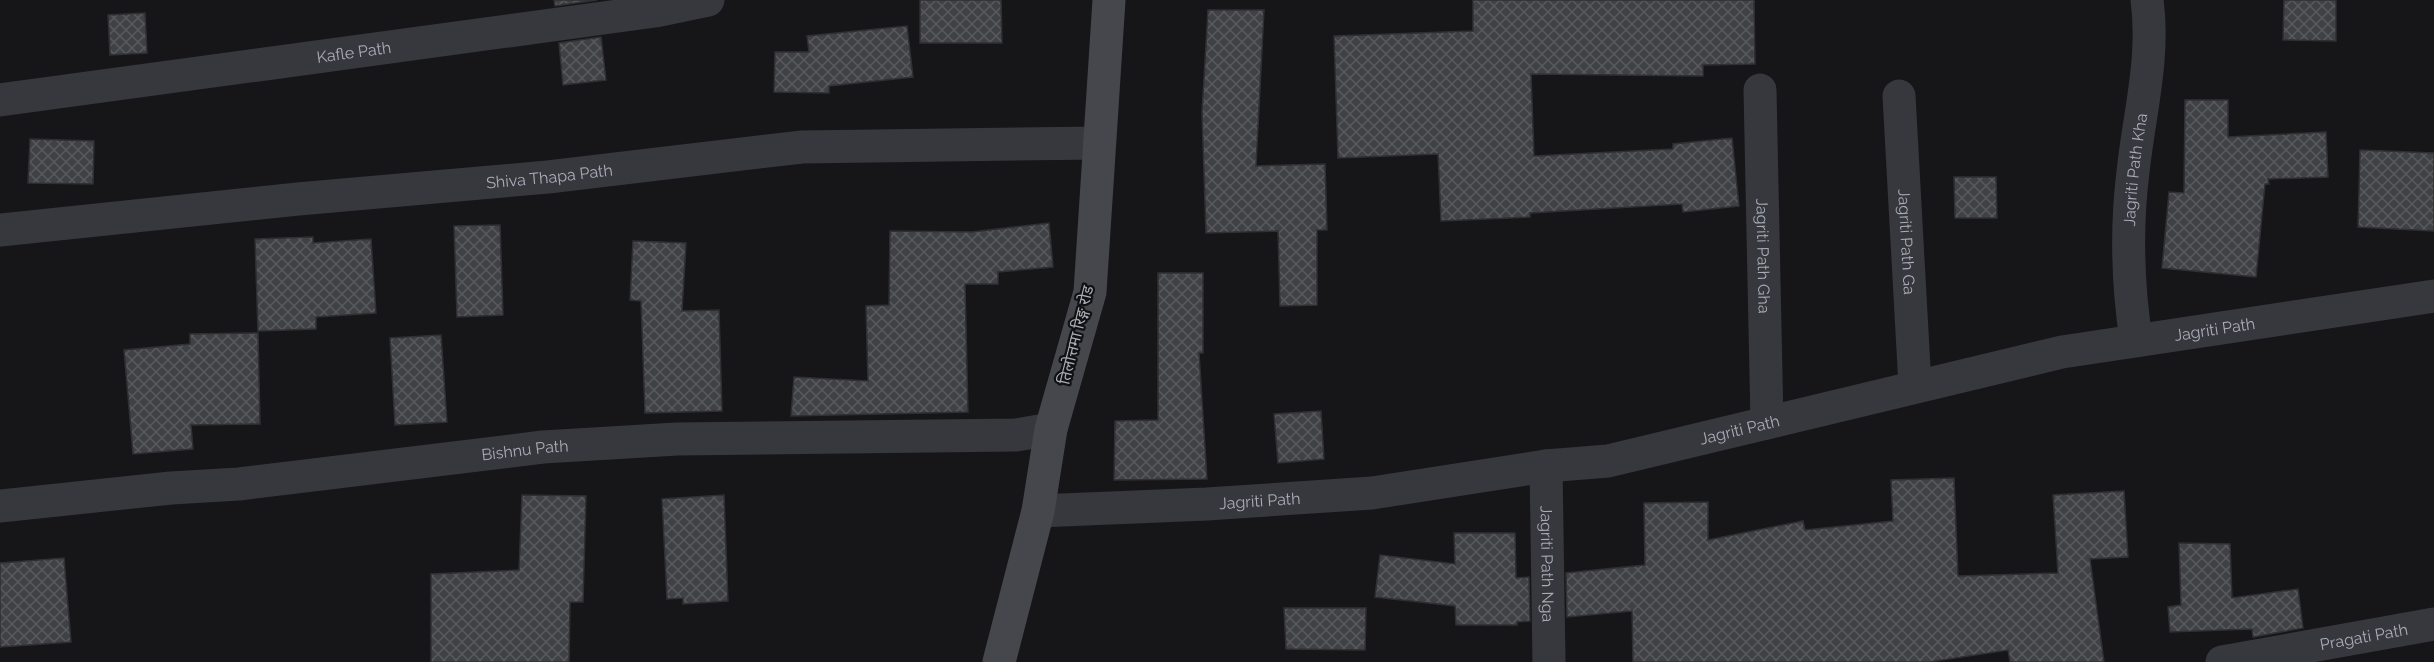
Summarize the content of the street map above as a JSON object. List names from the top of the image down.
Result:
{
  "streets": {
    "street": [
      "Kafle Path",
      "Jagriti Path Kha",
      "Shiva Thapa Path",
      "Jagriti Path Ga",
      "Jagriti Path Gha",
      "Jagriti Path",
      "तिलोत्तमा रिङ्ग रोड",
      "Bishnu Path",
      "Jagriti Path Nga",
      "Pragati Path"
    ]
  },
  "crossings": [
    ["Jagriti Path Kha", "Jagriti Path"],
    ["Shiva Thapa Path", "तिलोत्तमा रिङ्ग रोड"],
    ["Jagriti Path Ga", "Jagriti Path"],
    ["Jagriti Path Gha", "Jagriti Path"],
    ["Jagriti Path", "तिलोत्तमा रिङ्ग रोड"],
    ["Jagriti Path", "Jagriti Path Nga"],
    ["तिलोत्तमा रिङ्ग रोड", "Bishnu Path"]
  ]
}
